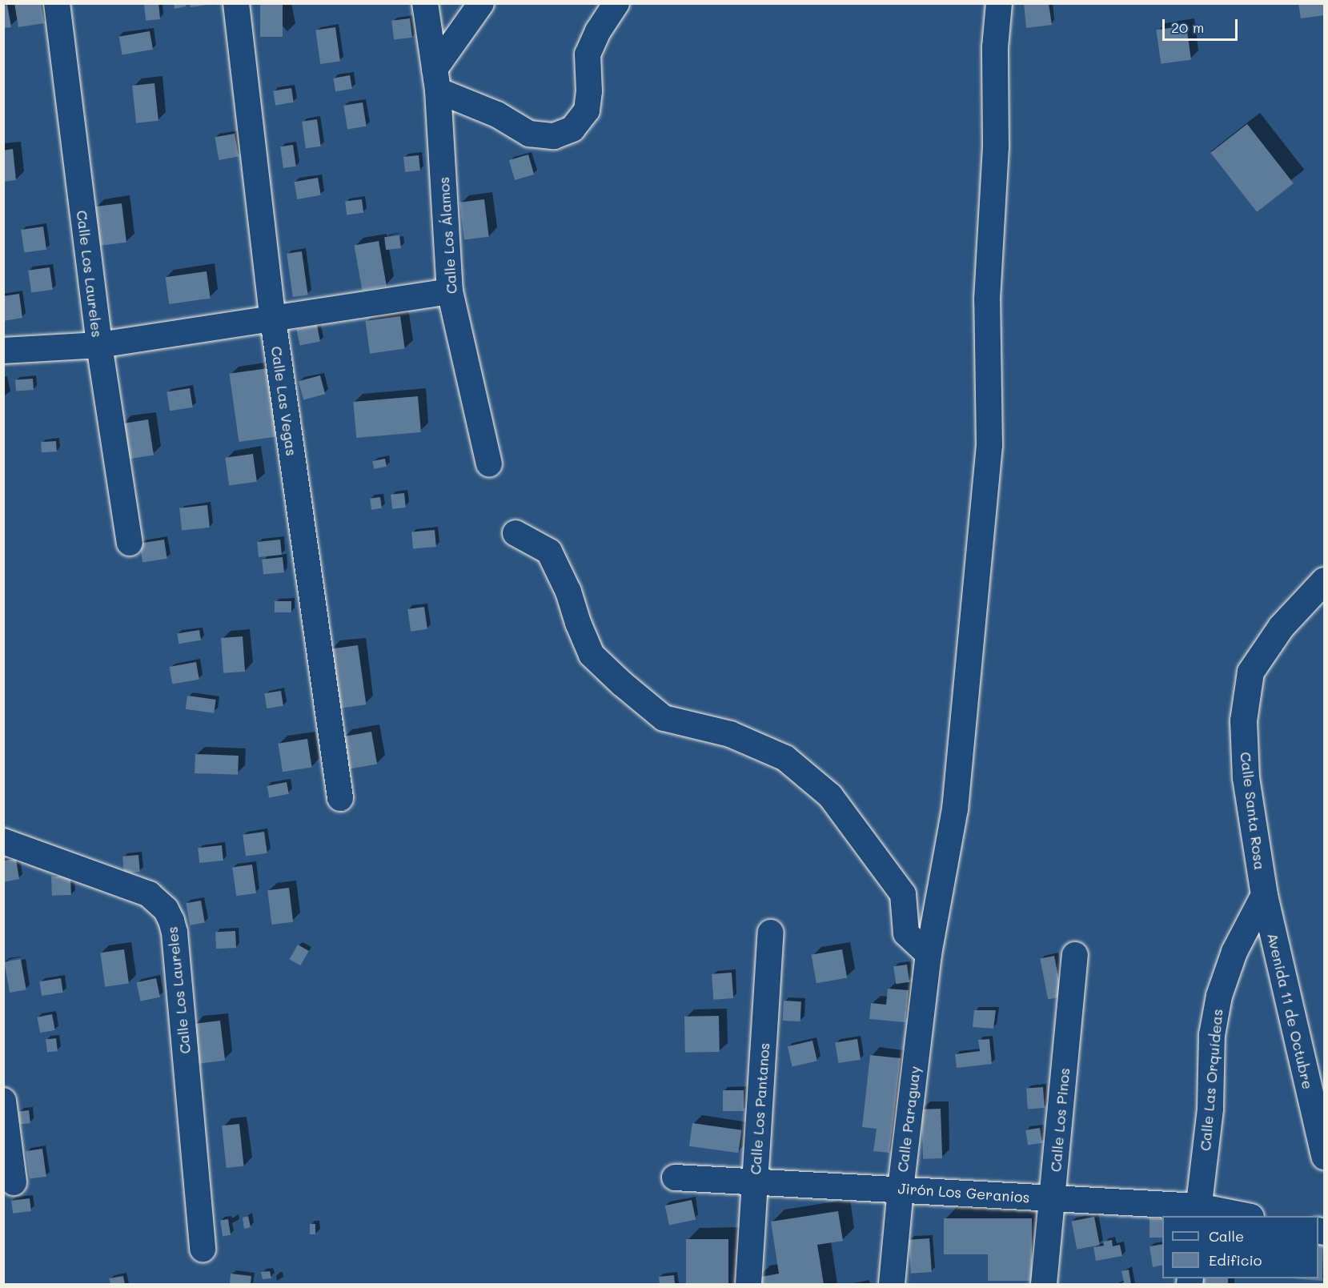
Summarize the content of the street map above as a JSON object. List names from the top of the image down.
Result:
{
  "streets": {
    "street": [
      "Calle Los Álamos",
      "Calle Los Laureles",
      "Calle Las Vegas",
      "Calle Santa Rosa",
      "Avenida 11 de Octubre",
      "Calle Las Orquídeas",
      "Calle Los Pantanos",
      "Calle Paraguay",
      "Calle Los Pinos",
      "Jirón Los Geranios"
    ]
  },
  "crossings": [
    ["Calle Santa Rosa", "Avenida 11 de Octubre"],
    ["Calle Santa Rosa", "Calle Las Orquídeas"],
    ["Avenida 11 de Octubre", "Calle Las Orquídeas"],
    ["Calle Las Orquídeas", "Jirón Los Geranios"],
    ["Calle Los Pantanos", "Jirón Los Geranios"],
    ["Calle Paraguay", "Jirón Los Geranios"],
    ["Calle Los Pinos", "Jirón Los Geranios"]
  ],
  "legend": ["Calle", "Edificio"],
  "scale_bar": "20 m"
}
